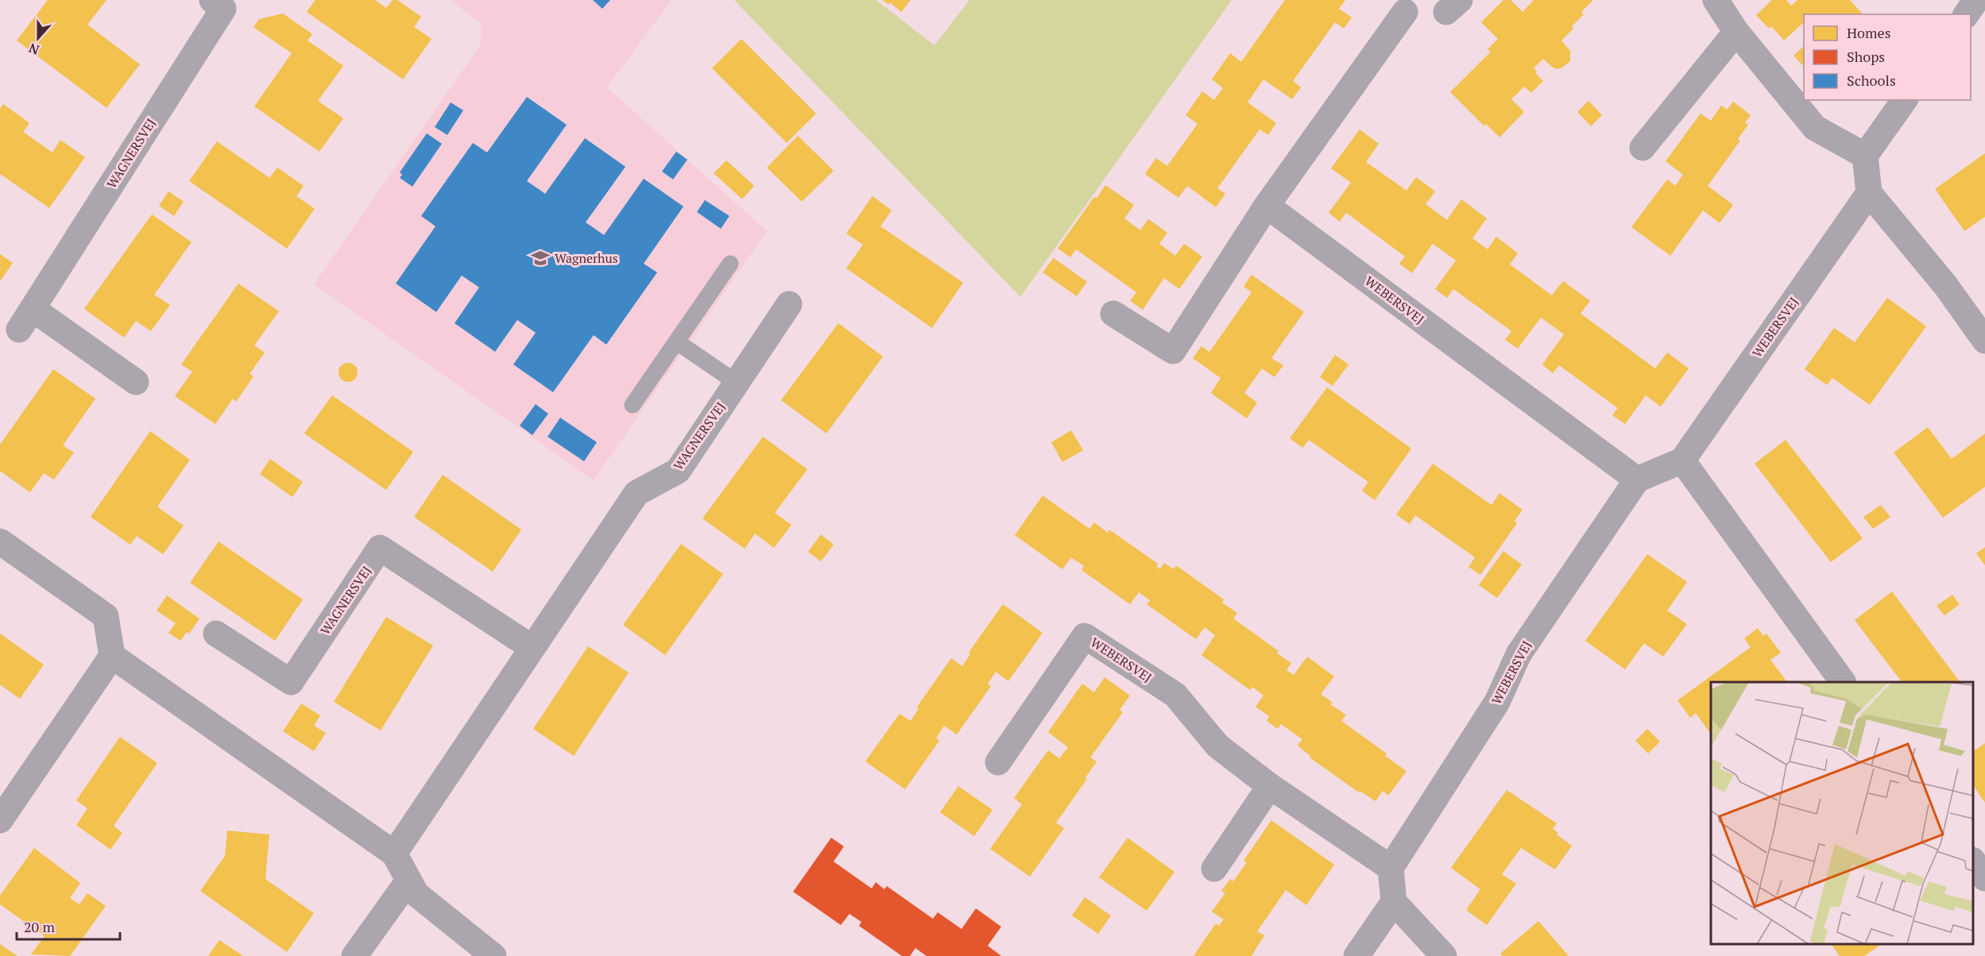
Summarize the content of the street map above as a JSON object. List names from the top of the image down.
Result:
{
  "streets": {
    "street": ["WAGNERSVEJ", "WEBERSVEJ"]
  },
  "places": {
    "school or university": ["Wagnerhus"]
  },
  "legend": ["Homes", "Shops", "Schools"],
  "scale_bar": "20 m",
  "north": "bottom"
}
